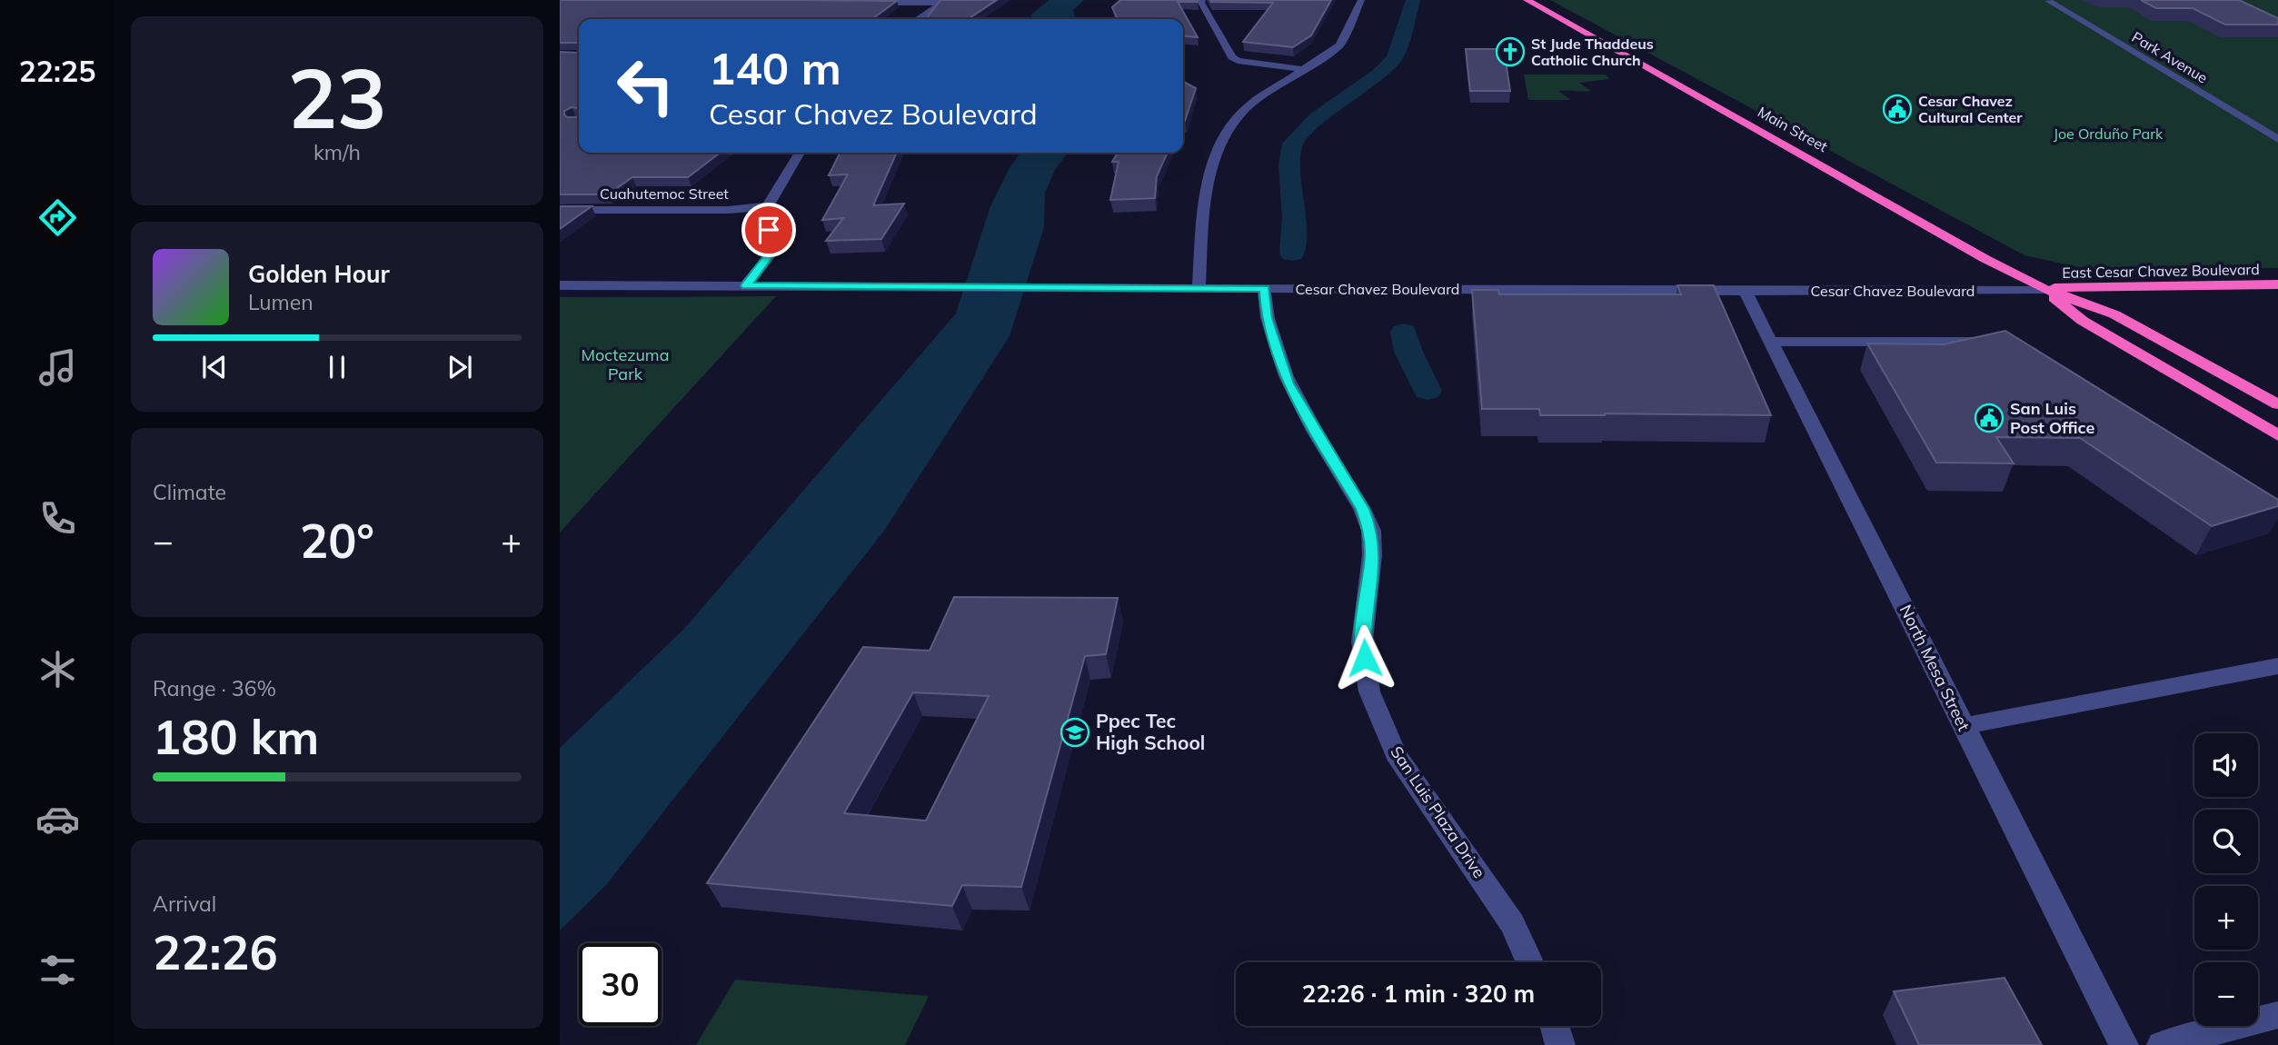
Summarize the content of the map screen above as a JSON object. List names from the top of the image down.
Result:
{
  "streets": {
    "highway": ["Main Street", "East Cesar Chavez Boulevard"],
    "street": [
      "Park Avenue",
      "Cuahutemoc Street",
      "Cesar Chavez Boulevard",
      "North Mesa Street",
      "San Luis Plaza Drive"
    ]
  },
  "crossings": [
    ["Main Street", "East Cesar Chavez Boulevard"],
    ["Main Street", "Cesar Chavez Boulevard"],
    ["East Cesar Chavez Boulevard", "Cesar Chavez Boulevard"],
    ["Cesar Chavez Boulevard", "North Mesa Street"],
    ["Cesar Chavez Boulevard", "San Luis Plaza Drive"]
  ],
  "parks": ["Joe Orduño Park", "Moctezuma Park"],
  "places": {
    "church": ["St Jude Thaddeus Catholic Church"],
    "public building": ["Cesar Chavez Cultural Center", "San Luis Post Office"],
    "school or university": ["Ppec Tec High School"]
  },
  "page": {
    "tabs": "22:25",
    "tile": [
      ["23", "km/h"],
      "Climate",
      ["Range · 36%", "180 km"],
      ["Arrival", "22:26"]
    ],
    "turn": ["140 m", "Cesar Chavez Boulevard"],
    "song": ["Golden Hour", "Lumen"],
    "heat": ["−", "20°", "+"],
    "map_buttons": ["+", "−"],
    "limit": "30",
    "trip": "22:26 · 1 min · 320 m"
  }
}
